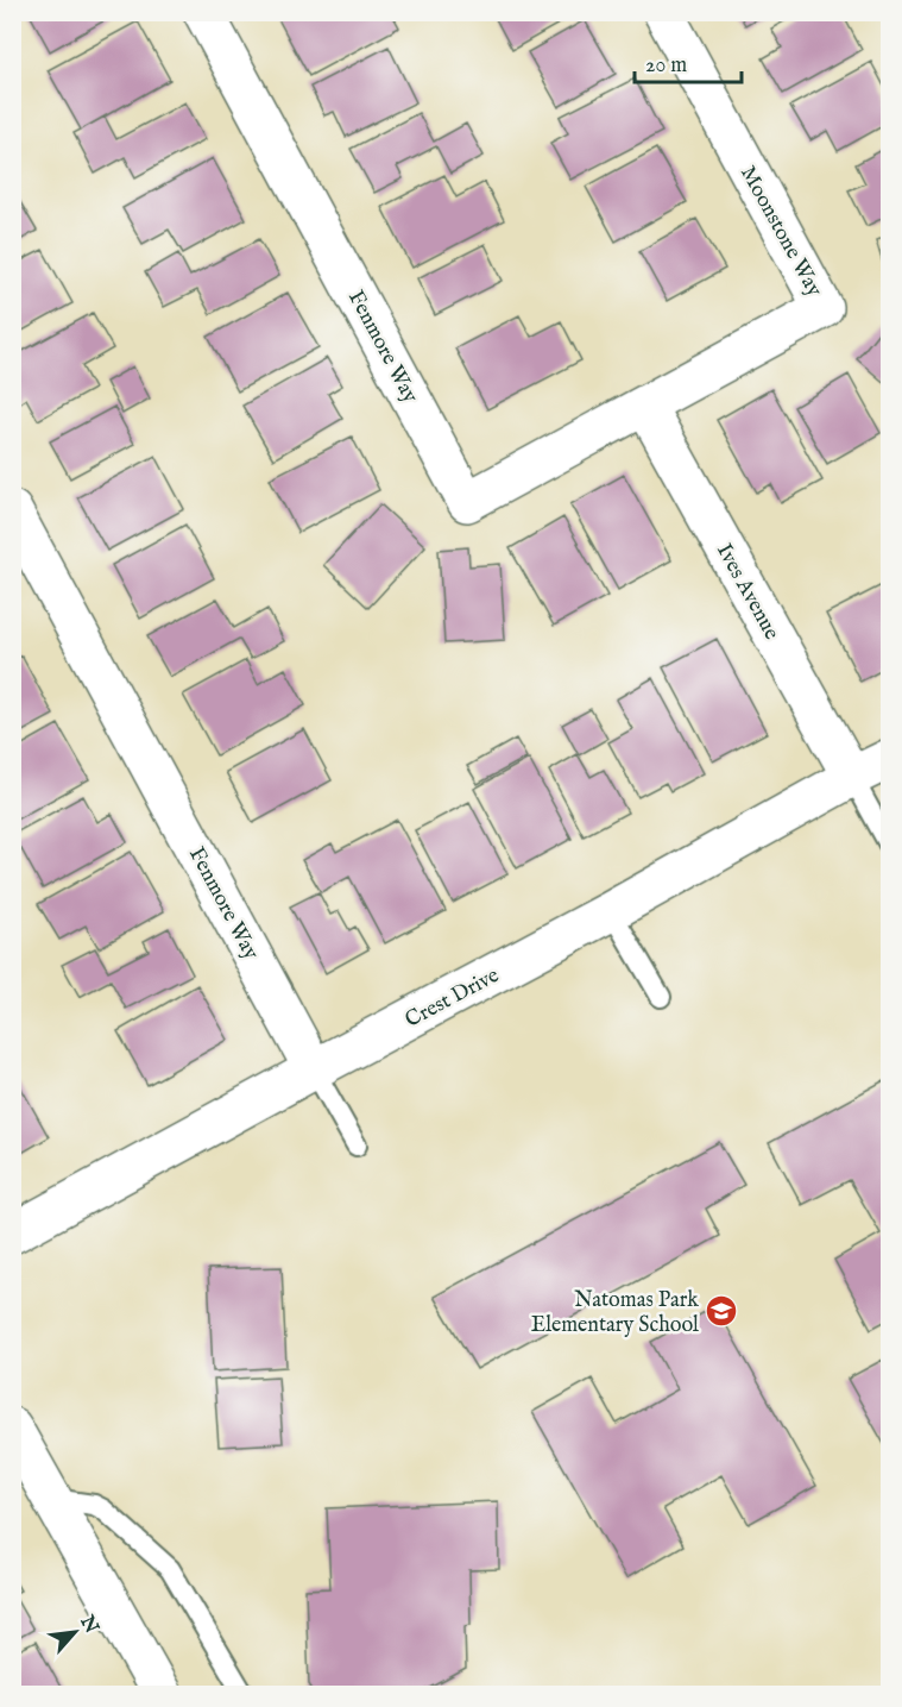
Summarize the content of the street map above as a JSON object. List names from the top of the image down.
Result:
{
  "streets": {
    "street": [
      "Moonstone Way",
      "Fenmore Way",
      "Ives Avenue",
      "Crest Drive"
    ]
  },
  "crossings": [
    ["Moonstone Way", "Fenmore Way"],
    ["Moonstone Way", "Ives Avenue"],
    ["Fenmore Way", "Ives Avenue"],
    ["Fenmore Way", "Crest Drive"],
    ["Ives Avenue", "Crest Drive"]
  ],
  "places": {
    "school or university": ["Natomas Park Elementary School"]
  },
  "scale_bar": "20 m",
  "north": "top right"
}
